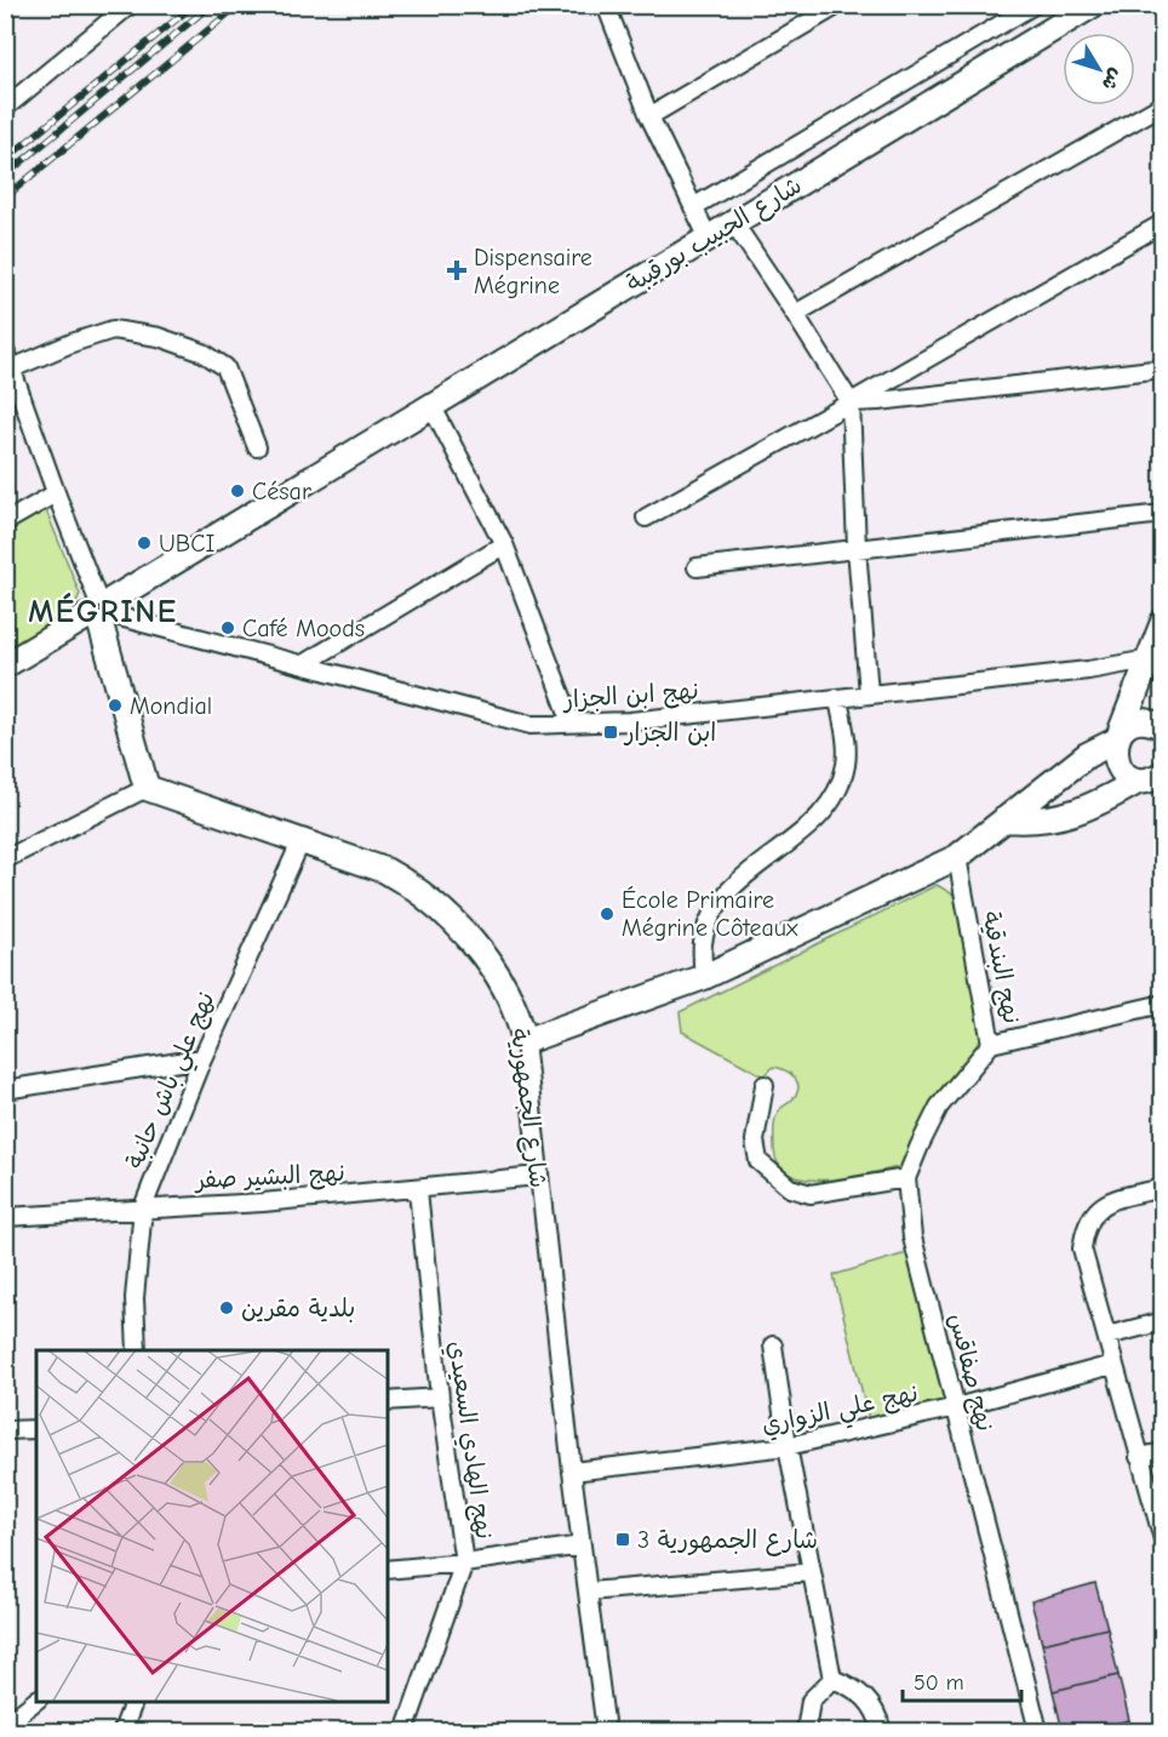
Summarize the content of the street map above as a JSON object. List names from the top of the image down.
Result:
{
  "streets": {
    "street": [
      "شارع الحبيب بورقيبة",
      "نهج ابن الجزار",
      "نهج البندقية",
      "نهج علي باش حانبة",
      "شارع الجمهورية",
      "نهج البشير صفر",
      "نهج صفاقس",
      "نهج علي الزواري",
      "نهج الهادي السعيدي"
    ]
  },
  "crossings": [
    ["شارع الحبيب بورقيبة", "نهج ابن الجزار"],
    ["نهج علي باش حانبة", "شارع الجمهورية"],
    ["نهج علي باش حانبة", "نهج البشير صفر"],
    ["شارع الجمهورية", "نهج البشير صفر"],
    ["شارع الجمهورية", "نهج علي الزواري"],
    ["نهج البشير صفر", "نهج الهادي السعيدي"],
    ["نهج صفاقس", "نهج علي الزواري"]
  ],
  "districts": ["MÉGRINE"],
  "places": {
    "health": ["Dispensaire Mégrine"],
    "other": [
      "César",
      "UBCI",
      "Café Moods",
      "Mondial",
      "École Primaire Mégrine Côteaux",
      "بلدية مقرين"
    ],
    "transit": ["ابن الجزار", "شارع الجمهورية 3"]
  },
  "scale_bar": "50 m",
  "north": "bottom right"
}
